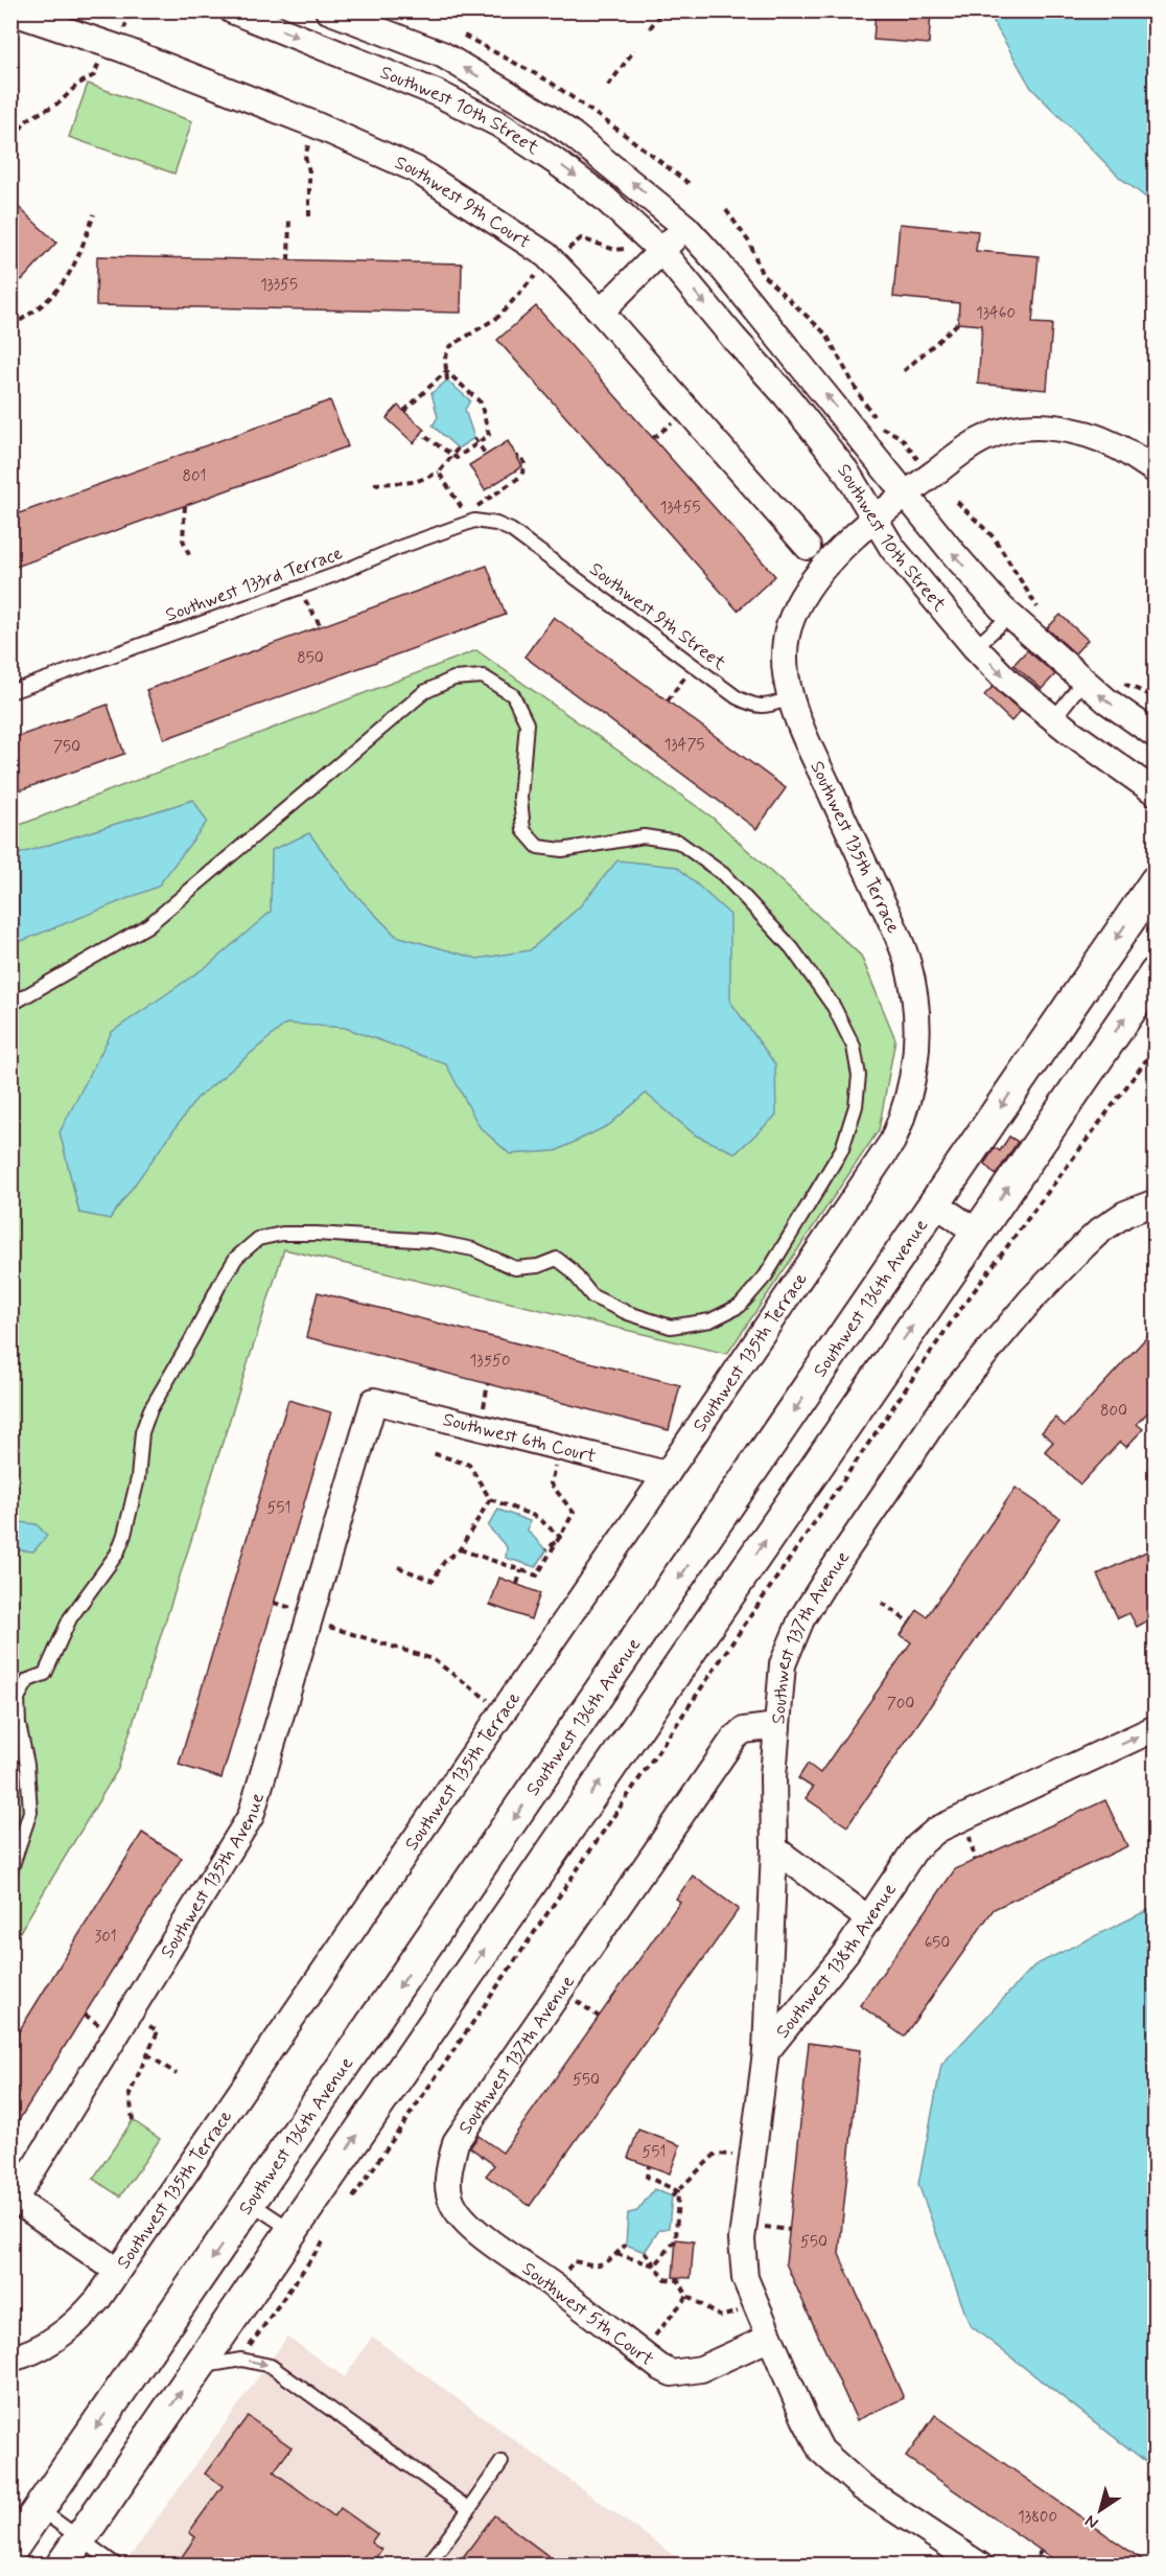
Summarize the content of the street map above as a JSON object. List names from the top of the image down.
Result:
{
  "streets": {
    "street": [
      "Southwest 10th Street",
      "Southwest 9th Court",
      "Southwest 135th Terrace",
      "Southwest 136th Avenue",
      "Southwest 6th Court",
      "Southwest 137th Avenue",
      "Southwest 135th Avenue",
      "Southwest 138th Avenue",
      "Southwest 5th Court"
    ],
    "lane": ["Southwest 133rd Terrace", "Southwest 9th Street"]
  },
  "crossings": [
    ["Southwest 10th Street", "Southwest 135th Terrace"],
    ["Southwest 133rd Terrace", "Southwest 9th Street"],
    ["Southwest 9th Street", "Southwest 135th Terrace"],
    ["Southwest 135th Terrace", "Southwest 6th Court"],
    ["Southwest 135th Terrace", "Southwest 135th Avenue"],
    ["Southwest 6th Court", "Southwest 135th Avenue"],
    ["Southwest 137th Avenue", "Southwest 5th Court"],
    ["Southwest 138th Avenue", "Southwest 5th Court"]
  ],
  "one_way": ["Southwest 138th Avenue"],
  "house_numbers": [
    "13355",
    "13460",
    "801",
    "13455",
    "850",
    "13475",
    "750",
    "13550",
    "800",
    "551",
    "700",
    "301",
    "650",
    "550",
    "551",
    "550",
    "13800"
  ],
  "north": "bottom left"
}
